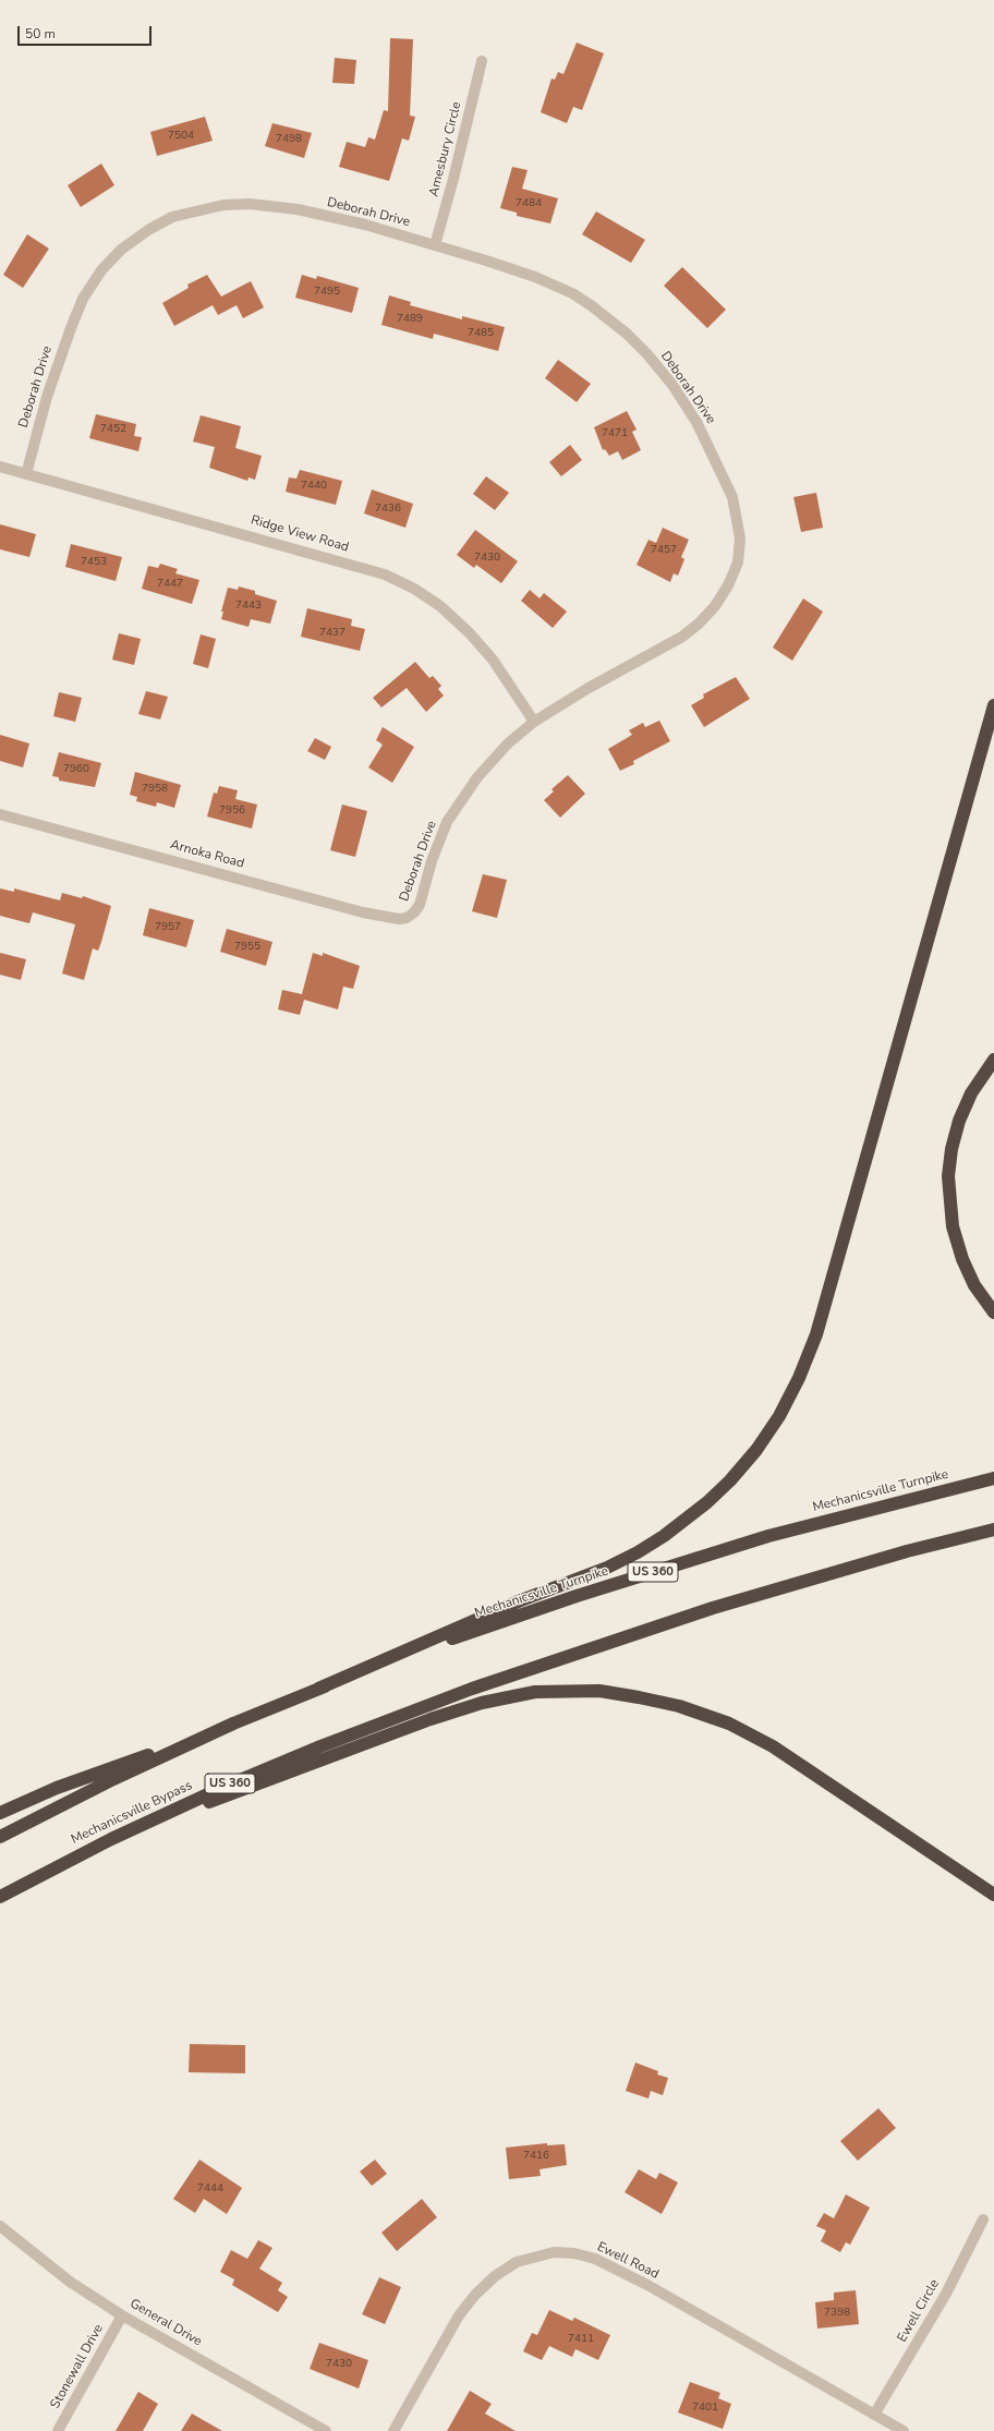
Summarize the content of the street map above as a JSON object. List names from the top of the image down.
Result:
{
  "streets": {
    "highway": ["Mechanicsville Turnpike", "US 360", "Mechanicsville Bypass"],
    "street": [
      "Amesbury Circle",
      "Deborah Drive",
      "Ridge View Road",
      "Arnoka Road",
      "Ewell Road",
      "Ewell Circle",
      "General Drive",
      "Stonewall Drive"
    ]
  },
  "crossings": [
    ["Amesbury Circle", "Deborah Drive"],
    ["Deborah Drive", "Ridge View Road"],
    ["Deborah Drive", "Arnoka Road"],
    ["Mechanicsville Turnpike", "US 360"],
    ["Ewell Road", "Ewell Circle"],
    ["General Drive", "Stonewall Drive"]
  ],
  "house_numbers": [
    "7504",
    "7498",
    "7484",
    "7495",
    "7489",
    "7485",
    "7452",
    "7471",
    "7440",
    "7436",
    "7457",
    "7430",
    "7453",
    "7447",
    "7443",
    "7437",
    "7960",
    "7958",
    "7956",
    "7957",
    "7955",
    "7416",
    "7444",
    "7398",
    "7411",
    "7430",
    "7401"
  ],
  "scale_bar": "50 m"
}
